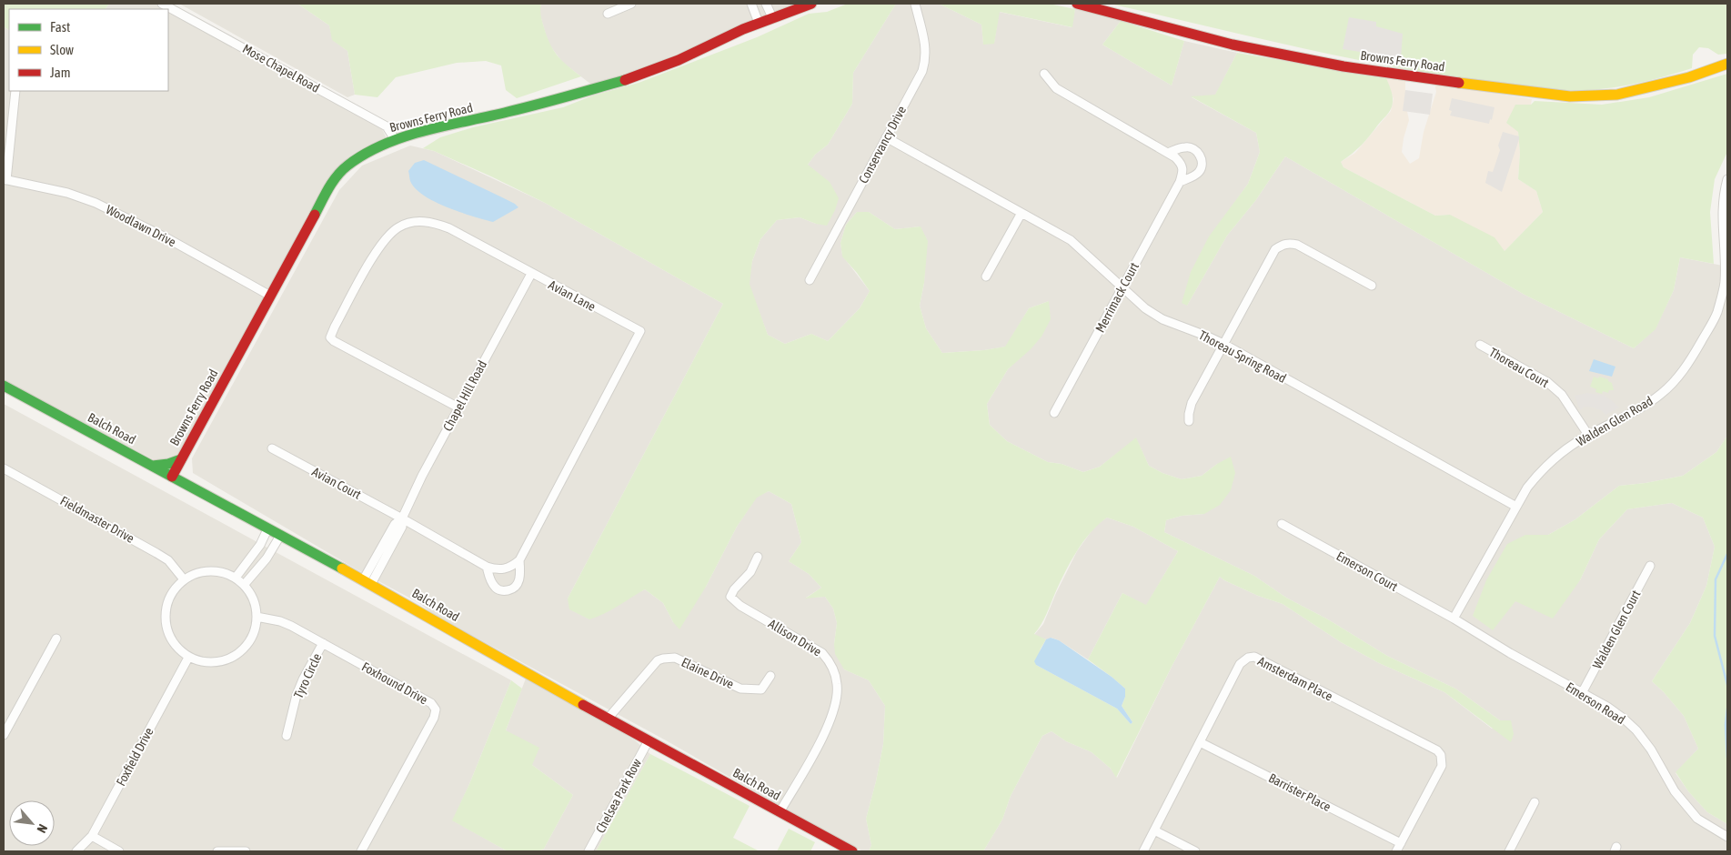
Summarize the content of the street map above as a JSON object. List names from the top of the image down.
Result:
{
  "streets": {
    "street": [
      "Browns Ferry Road",
      "Mose Chapel Road",
      "Conservancy Drive",
      "Woodlawn Drive",
      "Avian Lane",
      "Merrimack Court",
      "Thoreau Spring Road",
      "Thoreau Court",
      "Chapel Hill Road",
      "Walden Glen Road",
      "Balch Road",
      "Avian Court",
      "Fieldmaster Drive",
      "Emerson Court",
      "Walden Glen Court",
      "Allison Drive",
      "Elaine Drive",
      "Tyro Circle",
      "Amsterdam Place",
      "Foxhound Drive",
      "Emerson Road",
      "Foxfield Drive",
      "Barrister Place",
      "Chelsea Park Row"
    ]
  },
  "crossings": [
    ["Browns Ferry Road", "Mose Chapel Road"],
    ["Browns Ferry Road", "Woodlawn Drive"],
    ["Browns Ferry Road", "Balch Road"],
    ["Conservancy Drive", "Thoreau Spring Road"],
    ["Avian Lane", "Chapel Hill Road"],
    ["Merrimack Court", "Thoreau Spring Road"],
    ["Thoreau Spring Road", "Walden Glen Road"],
    ["Thoreau Court", "Walden Glen Road"],
    ["Chapel Hill Road", "Balch Road"],
    ["Chapel Hill Road", "Avian Court"],
    ["Walden Glen Road", "Emerson Court"],
    ["Walden Glen Road", "Emerson Road"],
    ["Balch Road", "Allison Drive"],
    ["Balch Road", "Elaine Drive"],
    ["Balch Road", "Chelsea Park Row"],
    ["Fieldmaster Drive", "Foxhound Drive"],
    ["Fieldmaster Drive", "Foxfield Drive"],
    ["Emerson Court", "Emerson Road"],
    ["Walden Glen Court", "Emerson Road"],
    ["Tyro Circle", "Foxhound Drive"],
    ["Amsterdam Place", "Barrister Place"],
    ["Foxhound Drive", "Foxfield Drive"]
  ],
  "legend": ["Fast", "Slow", "Jam"],
  "north": "bottom right"
}
